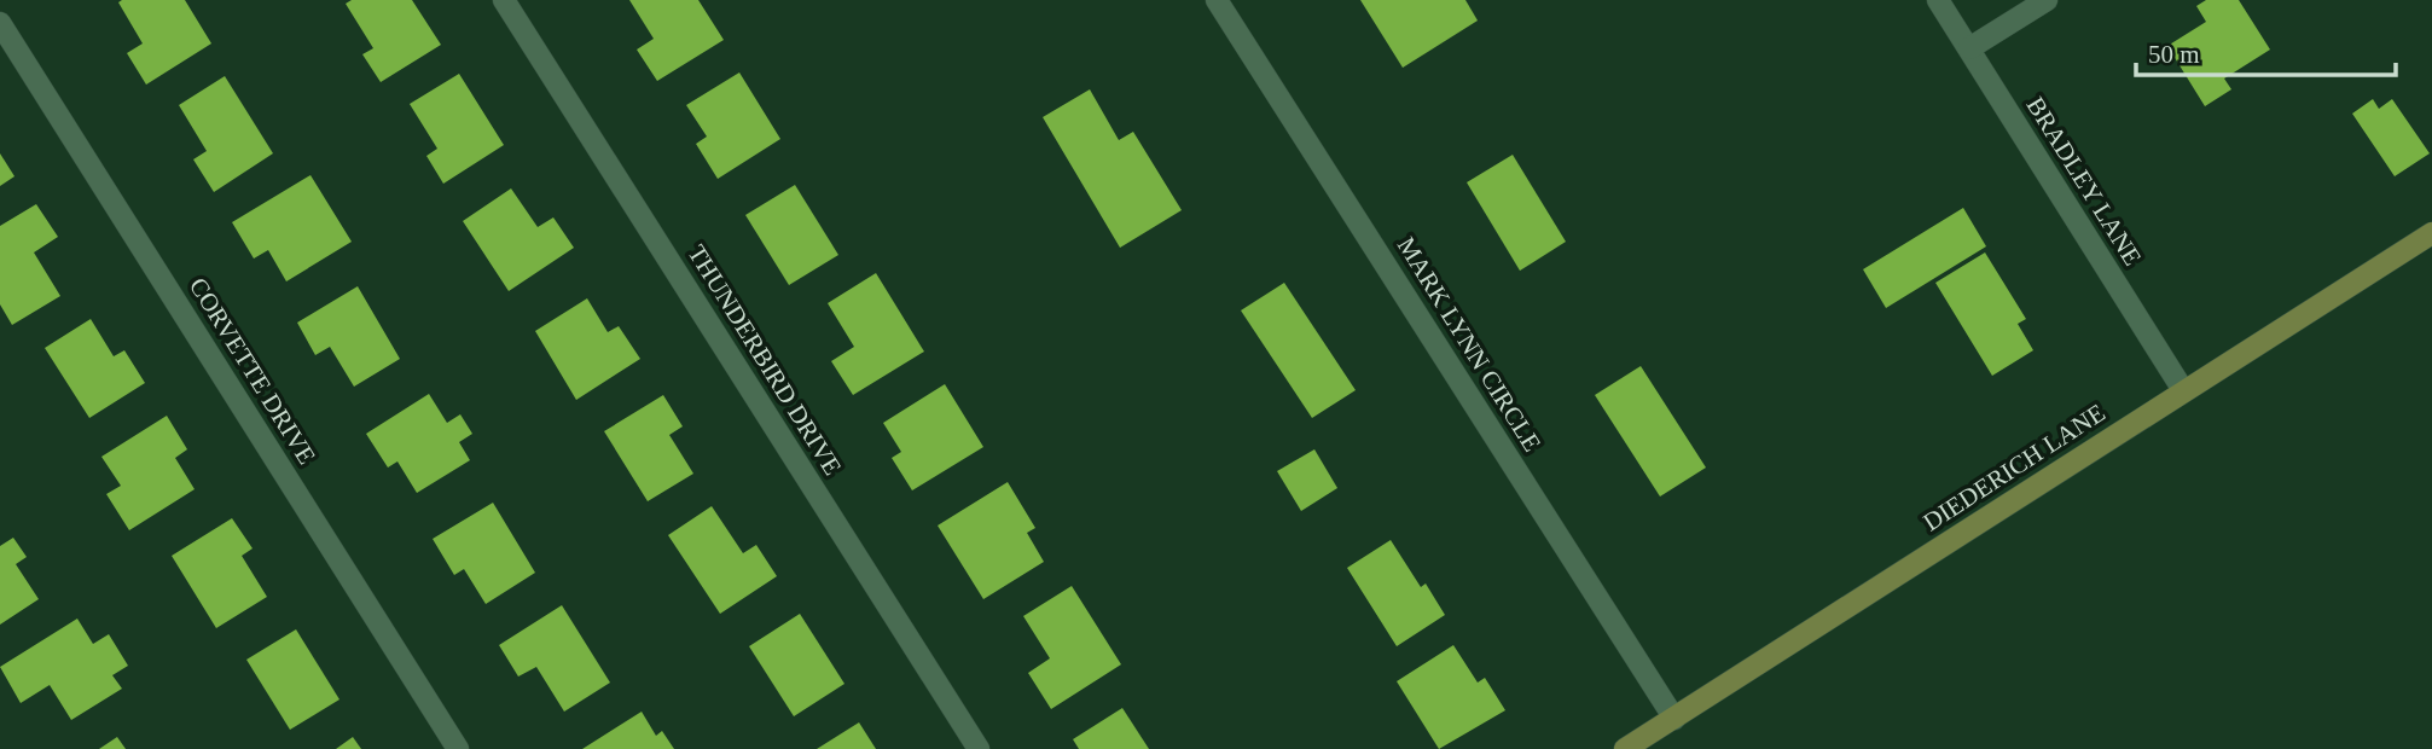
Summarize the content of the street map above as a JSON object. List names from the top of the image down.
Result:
{
  "streets": {
    "street": [
      "BRADLEY LANE",
      "MARK LYNN CIRCLE",
      "THUNDERBIRD DRIVE",
      "CORVETTE DRIVE",
      "DIEDERICH LANE"
    ]
  },
  "crossings": [
    ["BRADLEY LANE", "DIEDERICH LANE"],
    ["MARK LYNN CIRCLE", "DIEDERICH LANE"]
  ],
  "scale_bar": "50 m"
}
